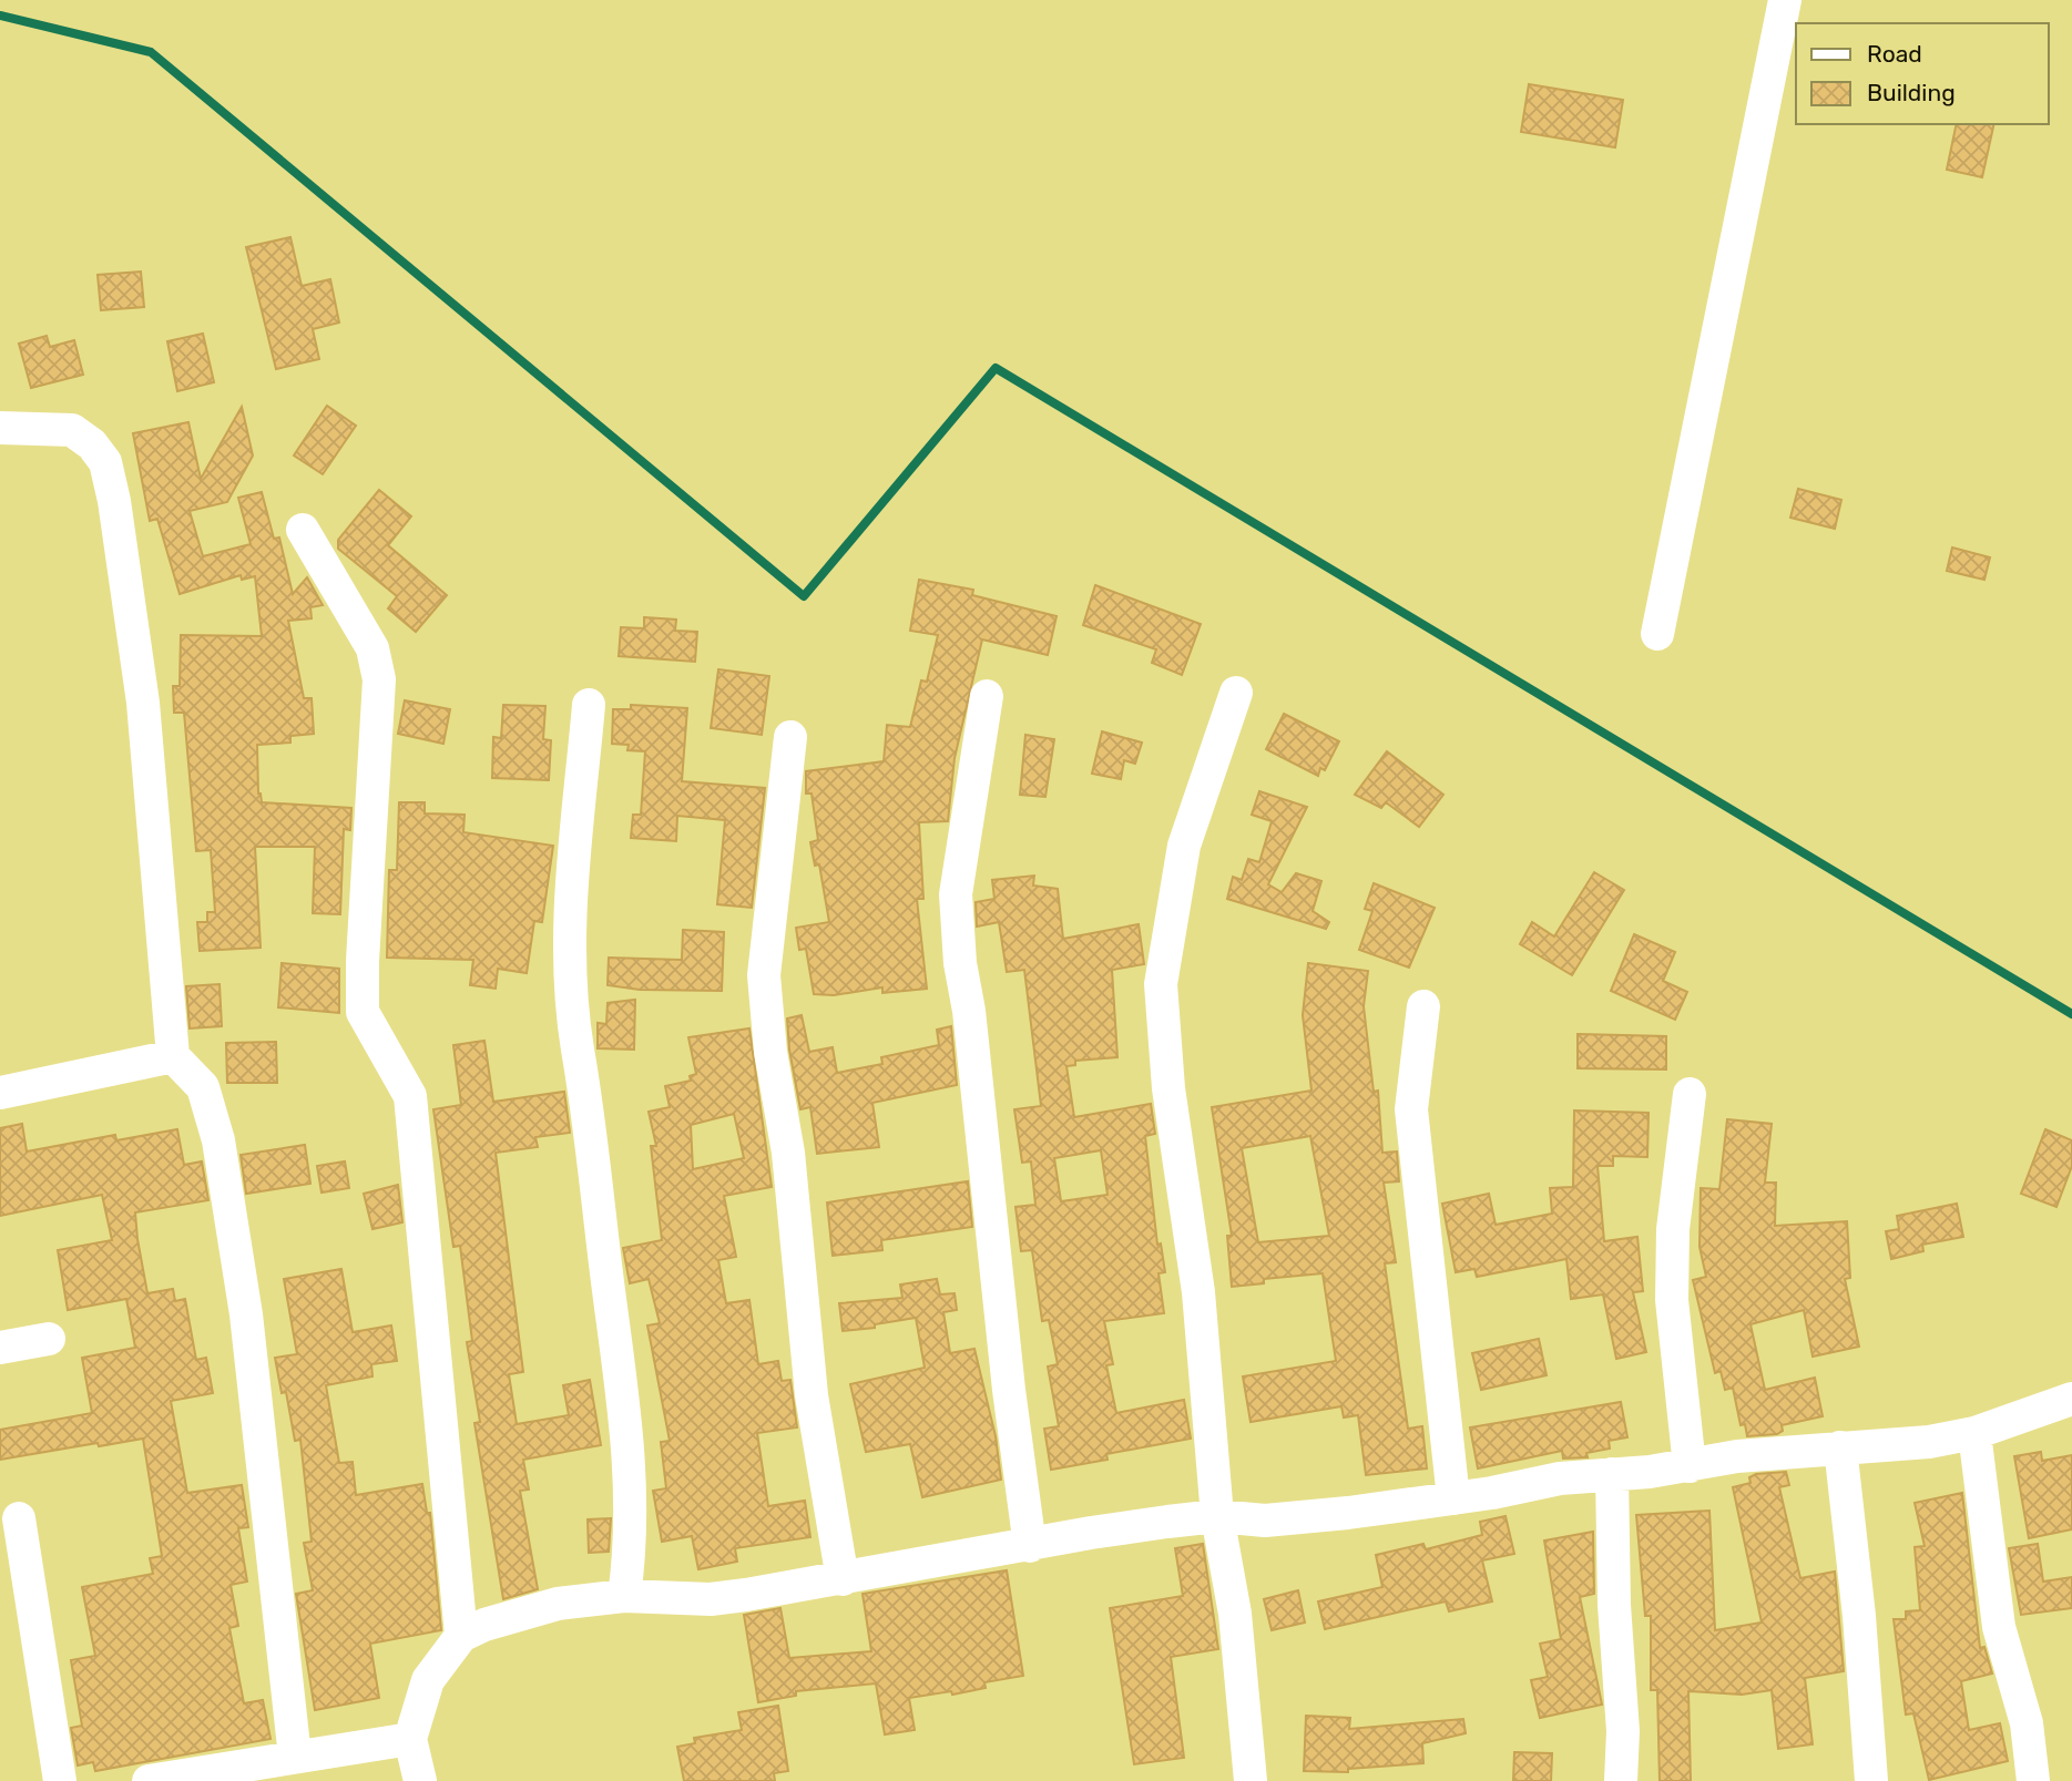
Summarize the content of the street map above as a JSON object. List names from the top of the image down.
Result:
{
  "legend": ["Road", "Building"]
}
